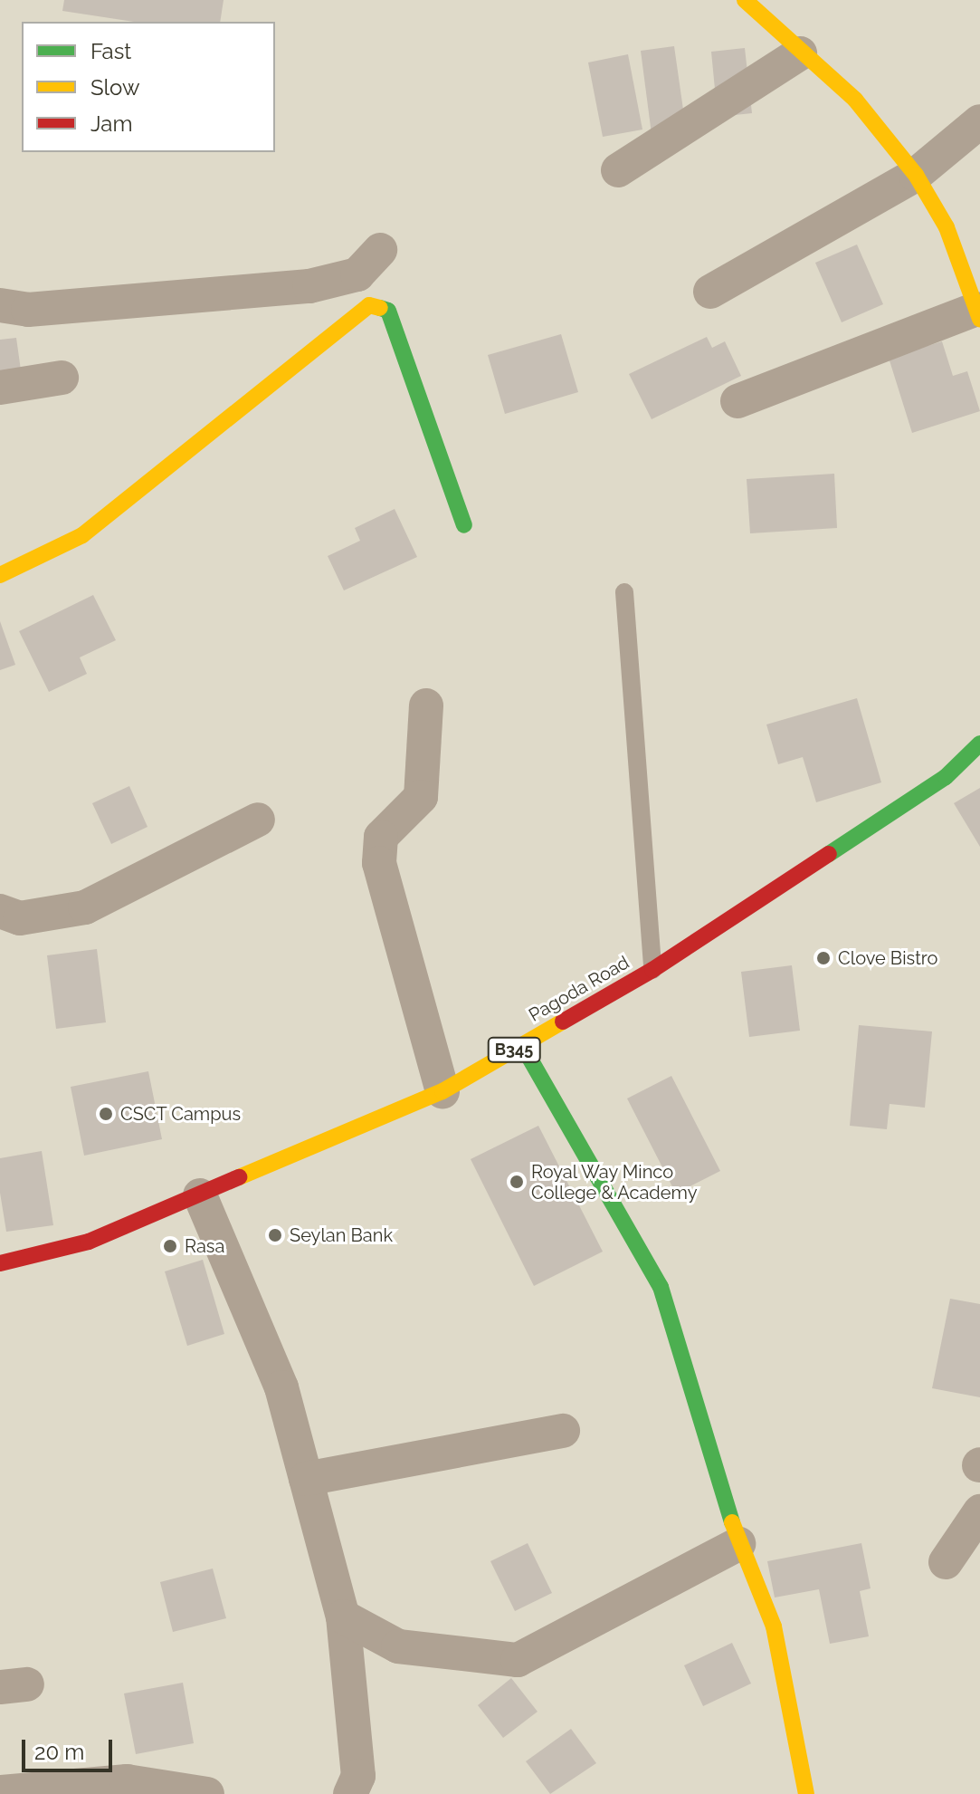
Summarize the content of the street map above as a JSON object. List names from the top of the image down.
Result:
{
  "streets": {
    "street": ["Pagoda Road", "B345"]
  },
  "places": [
    "Clove Bistro",
    "CSCT Campus",
    "Royal Way Minco College & Academy",
    "Seylan Bank",
    "Rasa"
  ],
  "legend": ["Fast", "Slow", "Jam"],
  "scale_bar": "20 m"
}
